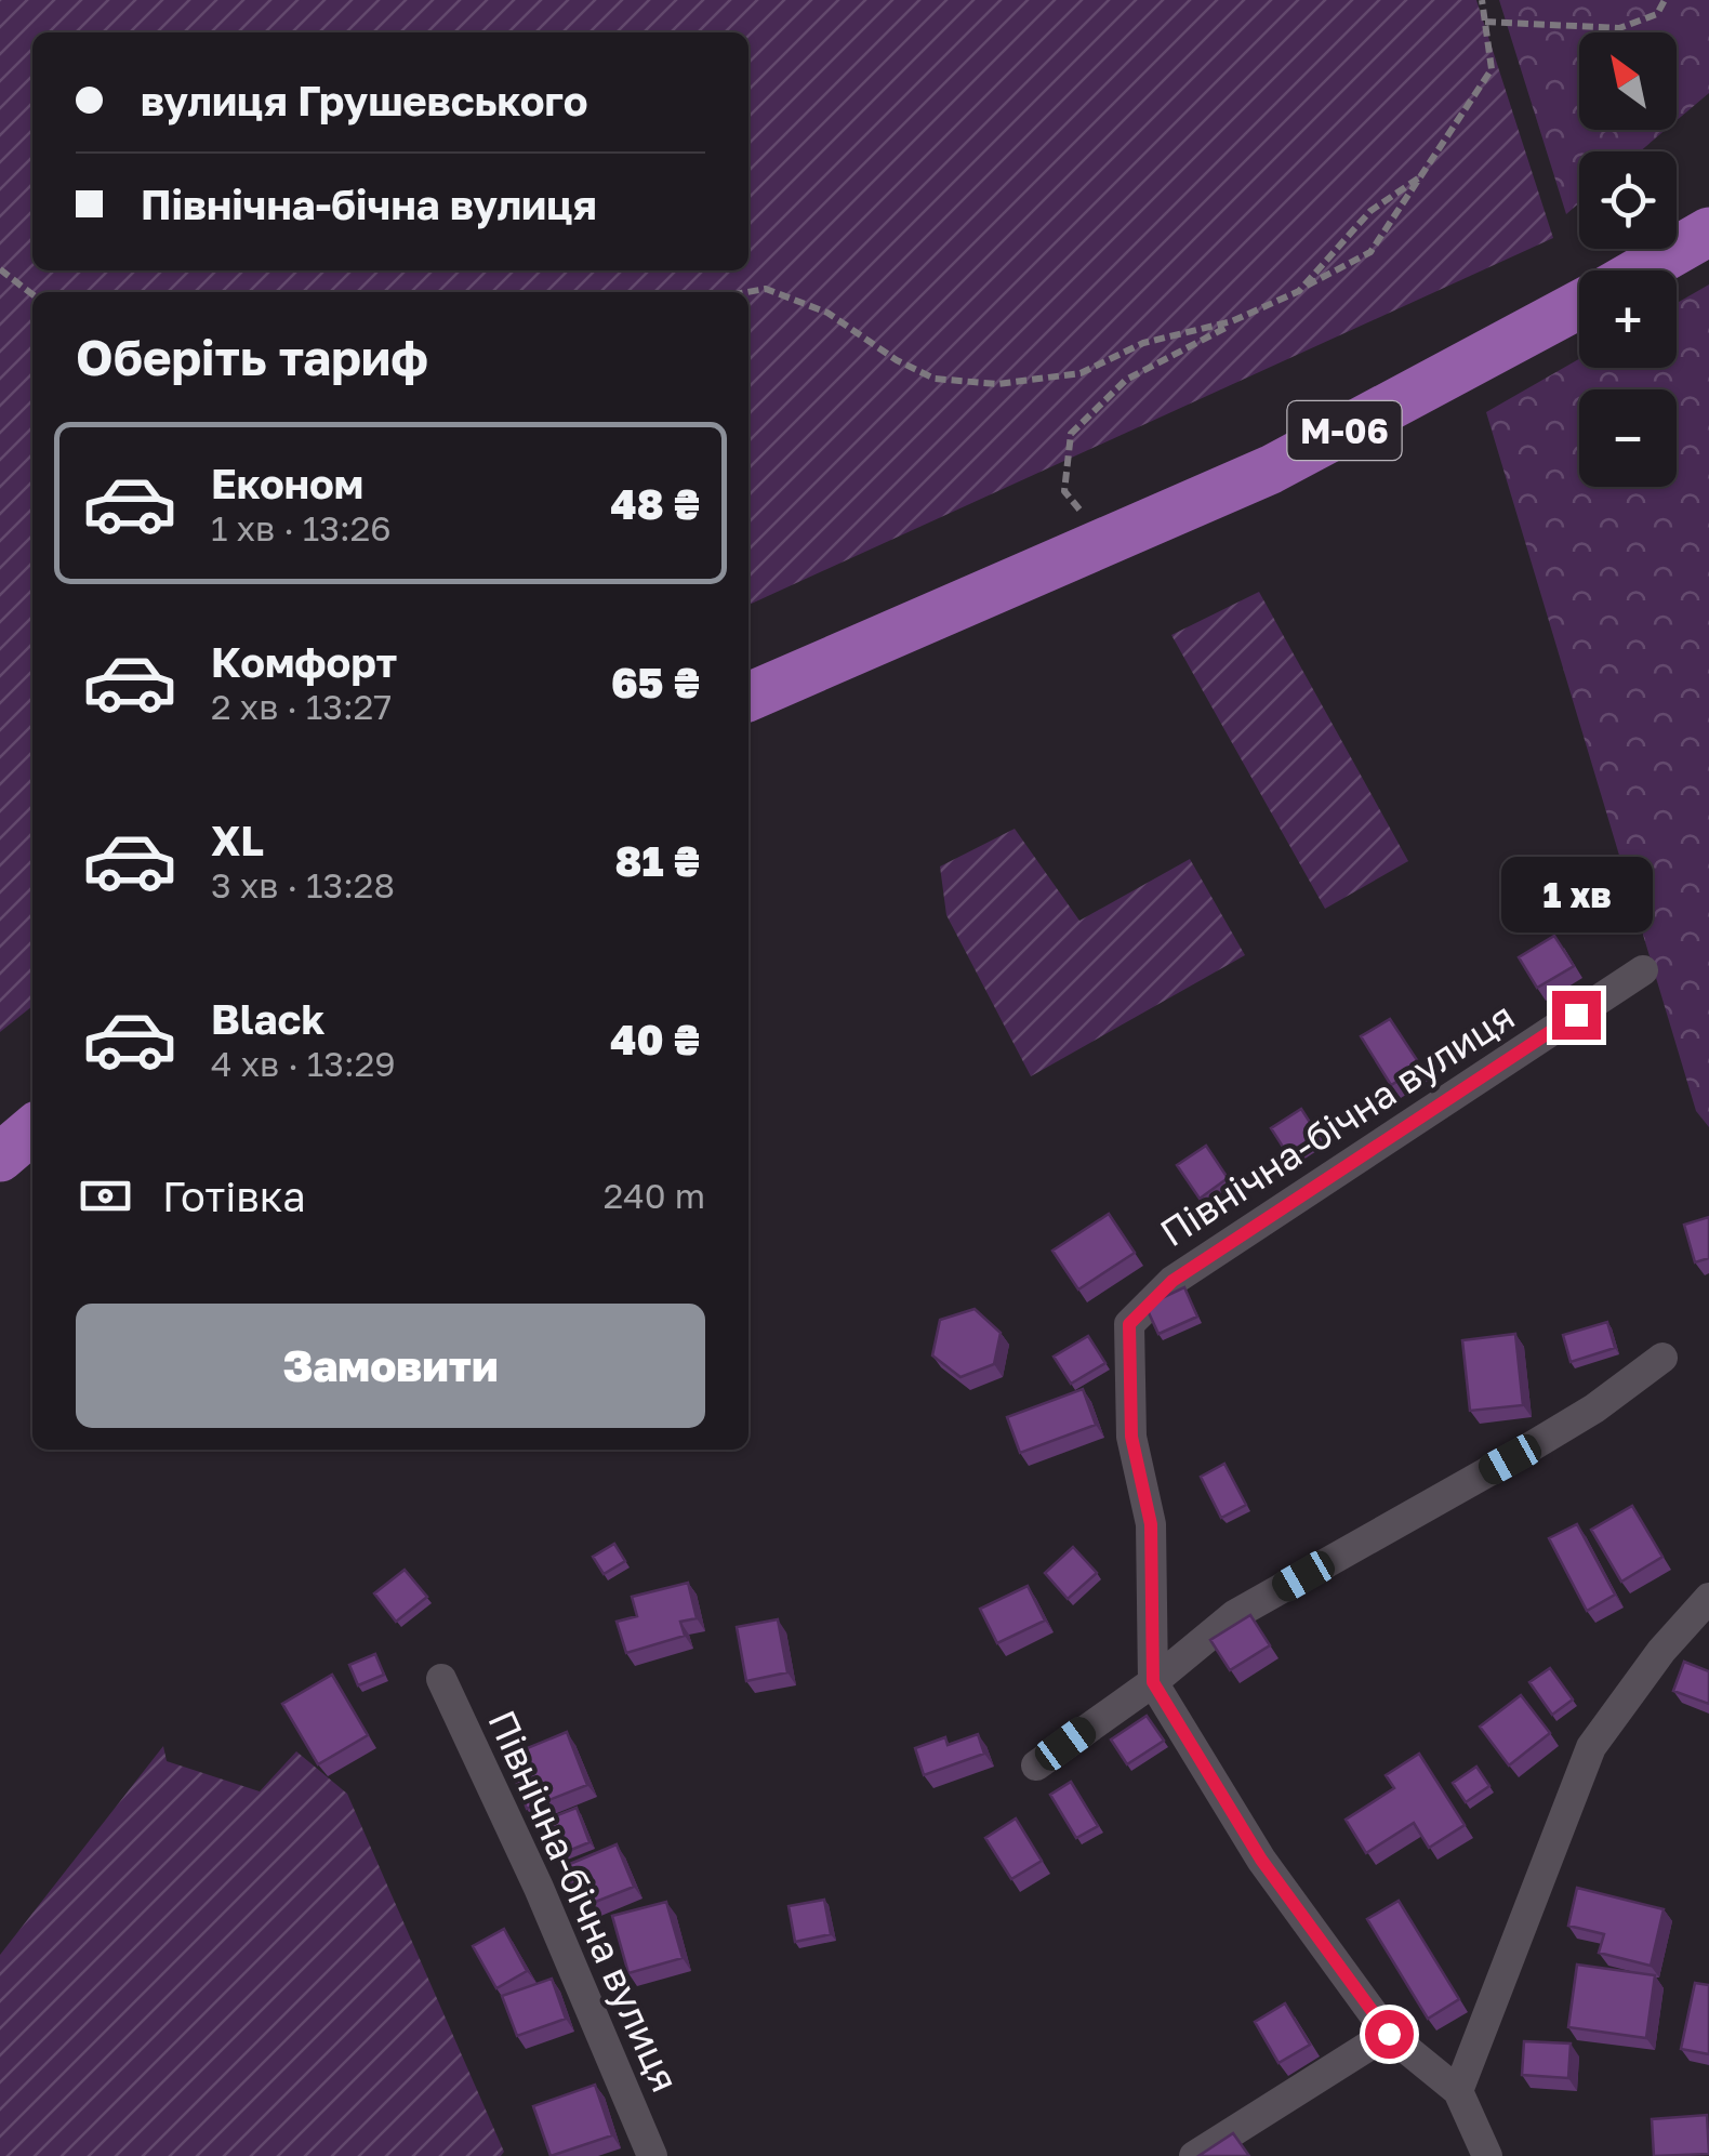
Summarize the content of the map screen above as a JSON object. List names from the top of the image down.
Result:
{
  "streets": {
    "highway": ["М-06"],
    "street": ["Північна-бічна вулиця"]
  },
  "north": "top left",
  "page": {
    "map_buttons": ["+", "−"],
    "banner": ["вулиця Грушевського", "Північна-бічна вулиця"],
    "heading": "Оберіть тариф",
    "list": [
      {
        "name": "Економ",
        "note": "1 хв · 13:26",
        "value": "48 ₴"
      },
      {
        "name": "Комфорт",
        "note": "2 хв · 13:27",
        "value": "65 ₴"
      },
      {
        "name": "XL",
        "note": "3 хв · 13:28",
        "value": "81 ₴"
      },
      {
        "name": "Black",
        "note": "4 хв · 13:29",
        "value": "40 ₴"
      }
    ],
    "bubble": "1 хв",
    "pay": ["Готівка", "240 m"],
    "buttons": "Замовити"
  }
}
